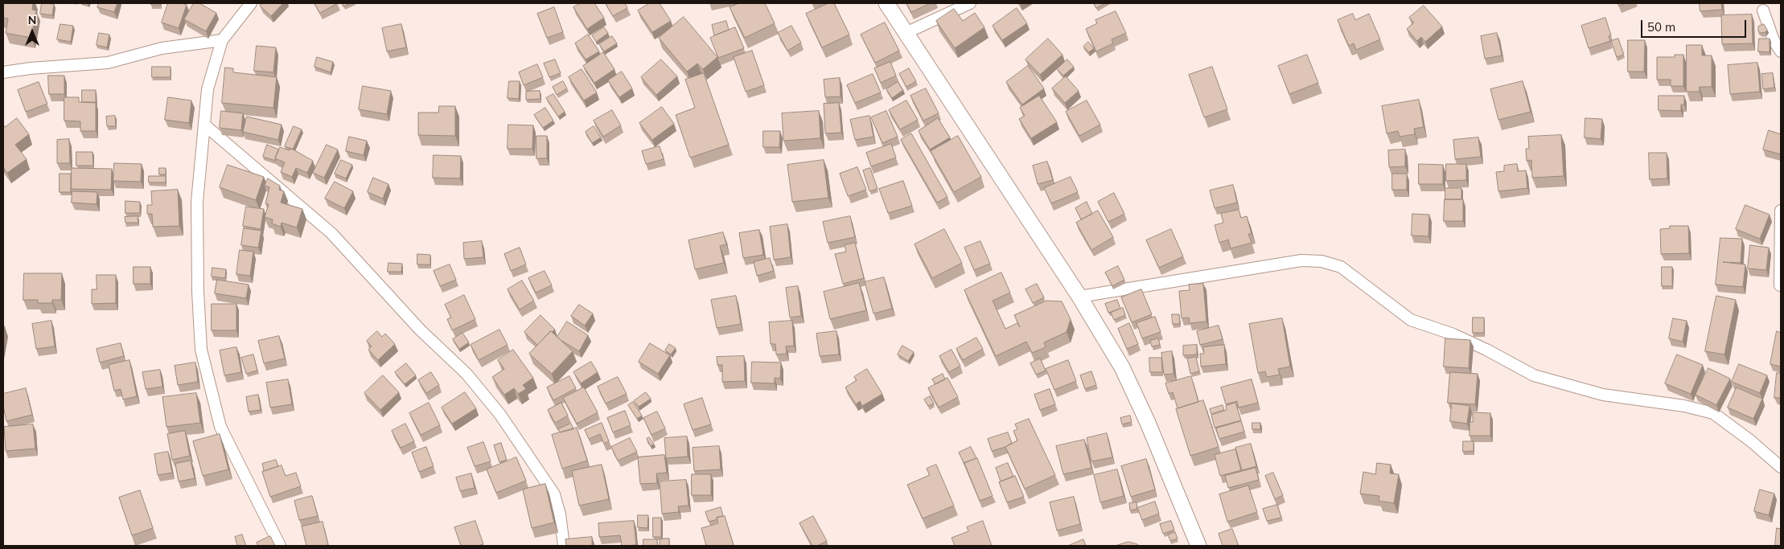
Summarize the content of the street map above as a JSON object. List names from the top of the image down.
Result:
{
  "scale_bar": "50 m",
  "north": "top"
}
